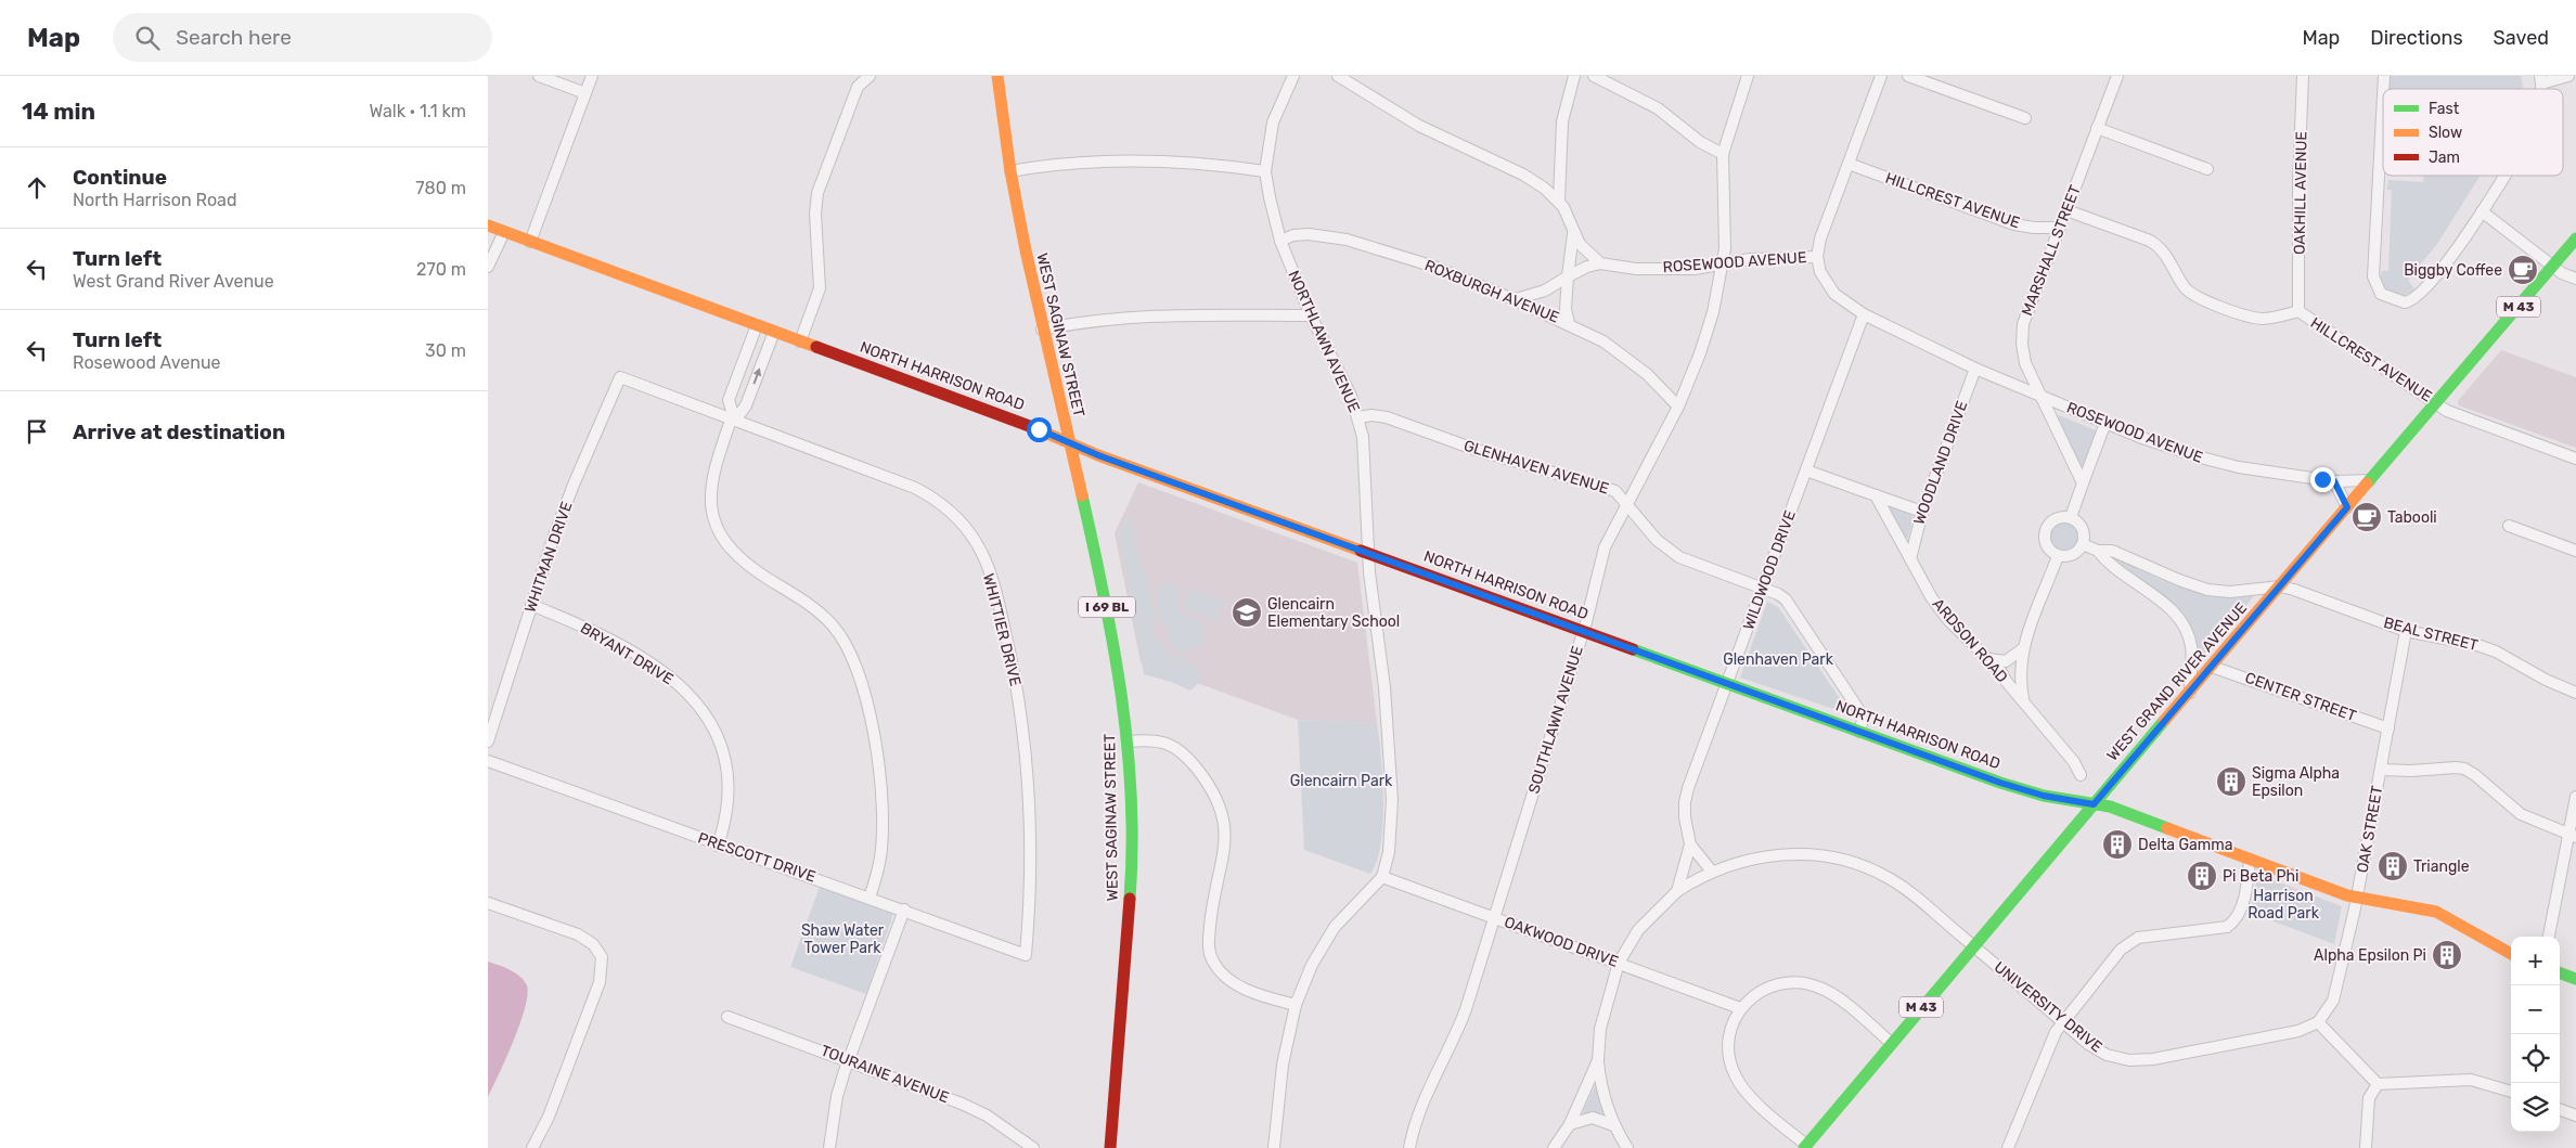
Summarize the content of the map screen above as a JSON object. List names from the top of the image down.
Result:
{
  "streets": {
    "main road": [
      "M 43",
      "WEST SAGINAW STREET",
      "NORTH HARRISON ROAD",
      "I 69 BL",
      "WEST GRAND RIVER AVENUE"
    ],
    "street": [
      "OAKHILL AVENUE",
      "HILLCREST AVENUE",
      "MARSHALL STREET",
      "ROSEWOOD AVENUE",
      "ROXBURGH AVENUE",
      "NORTHLAWN AVENUE",
      "WOODLAND DRIVE",
      "GLENHAVEN AVENUE",
      "WHITMAN DRIVE",
      "WILDWOOD DRIVE",
      "WHITTIER DRIVE",
      "BEAL STREET",
      "ARDSON ROAD",
      "BRYANT DRIVE",
      "CENTER STREET",
      "SOUTHLAWN AVENUE",
      "OAK STREET",
      "PRESCOTT DRIVE",
      "OAKWOOD DRIVE",
      "UNIVERSITY DRIVE",
      "TOURAINE AVENUE"
    ]
  },
  "crossings": [
    ["OAKHILL AVENUE", "HILLCREST AVENUE"],
    ["HILLCREST AVENUE", "MARSHALL STREET"],
    ["HILLCREST AVENUE", "WEST GRAND RIVER AVENUE"],
    ["MARSHALL STREET", "ROSEWOOD AVENUE"],
    ["ROSEWOOD AVENUE", "WOODLAND DRIVE"],
    ["ROSEWOOD AVENUE", "WILDWOOD DRIVE"],
    ["ROSEWOOD AVENUE", "WEST GRAND RIVER AVENUE"],
    ["ROSEWOOD AVENUE", "SOUTHLAWN AVENUE"],
    ["ROXBURGH AVENUE", "NORTHLAWN AVENUE"],
    ["ROXBURGH AVENUE", "SOUTHLAWN AVENUE"],
    ["WEST SAGINAW STREET", "NORTH HARRISON ROAD"],
    ["NORTHLAWN AVENUE", "NORTH HARRISON ROAD"],
    ["NORTHLAWN AVENUE", "GLENHAVEN AVENUE"],
    ["NORTHLAWN AVENUE", "OAKWOOD DRIVE"],
    ["NORTH HARRISON ROAD", "GLENHAVEN AVENUE"],
    ["NORTH HARRISON ROAD", "WILDWOOD DRIVE"],
    ["NORTH HARRISON ROAD", "WEST GRAND RIVER AVENUE"],
    ["NORTH HARRISON ROAD", "SOUTHLAWN AVENUE"],
    ["NORTH HARRISON ROAD", "OAK STREET"],
    ["WOODLAND DRIVE", "ARDSON ROAD"],
    ["GLENHAVEN AVENUE", "WILDWOOD DRIVE"],
    ["GLENHAVEN AVENUE", "SOUTHLAWN AVENUE"],
    ["WHITMAN DRIVE", "WHITTIER DRIVE"],
    ["WHITMAN DRIVE", "BRYANT DRIVE"],
    ["WILDWOOD DRIVE", "OAKWOOD DRIVE"],
    ["WILDWOOD DRIVE", "UNIVERSITY DRIVE"],
    ["WHITTIER DRIVE", "PRESCOTT DRIVE"],
    ["BEAL STREET", "WEST GRAND RIVER AVENUE"],
    ["BEAL STREET", "OAK STREET"],
    ["BRYANT DRIVE", "PRESCOTT DRIVE"],
    ["WEST GRAND RIVER AVENUE", "CENTER STREET"],
    ["WEST GRAND RIVER AVENUE", "OAKWOOD DRIVE"],
    ["WEST GRAND RIVER AVENUE", "UNIVERSITY DRIVE"],
    ["CENTER STREET", "OAK STREET"],
    ["SOUTHLAWN AVENUE", "OAKWOOD DRIVE"],
    ["OAK STREET", "UNIVERSITY DRIVE"]
  ],
  "parks": [
    "Glenhaven Park",
    "Glencairn Park",
    "Harrison Road Park",
    "Shaw Water Tower Park"
  ],
  "places": {
    "cafe": ["Biggby Coffee", "Tabooli"],
    "school or university": ["Glencairn Elementary School"],
    "building": [
      "Sigma Alpha Epsilon",
      "Delta Gamma",
      "Triangle",
      "Pi Beta Phi",
      "Alpha Epsilon Pi"
    ]
  },
  "legend": ["Fast", "Slow", "Jam"],
  "page": {
    "header": "Map",
    "search": "Search here",
    "nav": ["Map", "Directions", "Saved"],
    "heading": ["14 min", "Walk · 1.1 km"],
    "list": [
      ["Continue", "North Harrison Road", "780 m"],
      ["Turn left", "West Grand River Avenue", "270 m"],
      ["Turn left", "Rosewood Avenue", "30 m"],
      "Arrive at destination"
    ],
    "map_buttons": ["+", "−"]
  }
}
